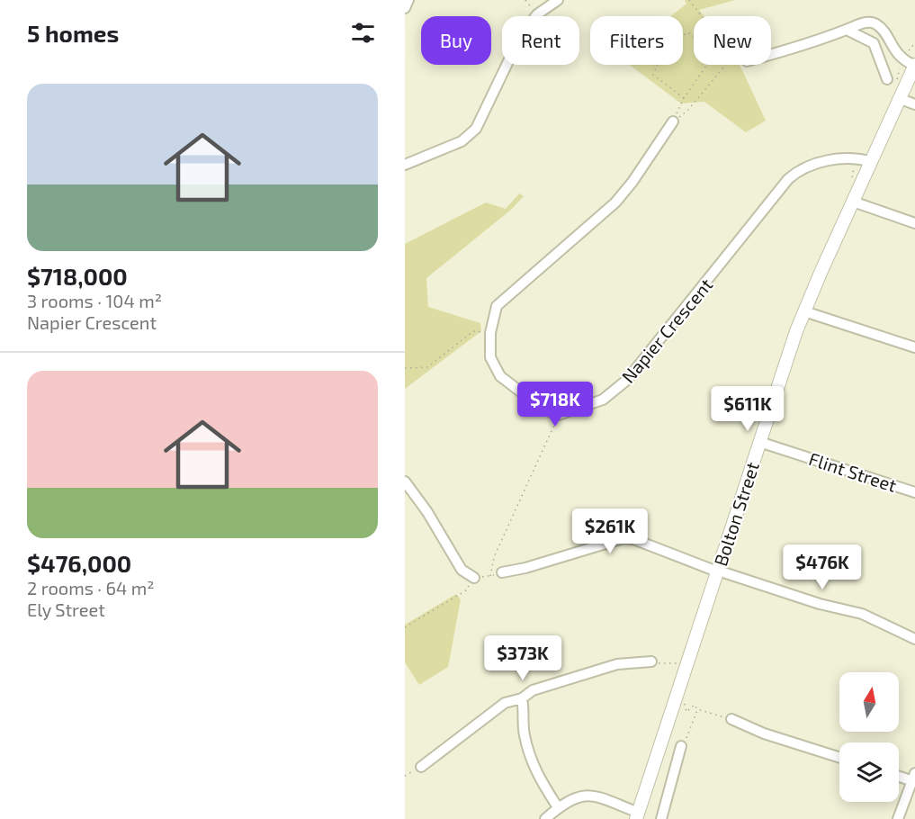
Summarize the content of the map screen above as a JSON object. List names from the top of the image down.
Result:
{
  "streets": {
    "main road": ["Bolton Street"],
    "street": ["Napier Crescent", "Flint Street"]
  },
  "crossings": [
    ["Napier Crescent", "Bolton Street"],
    ["Flint Street", "Bolton Street"]
  ],
  "north": "top",
  "page": {
    "heading": "5 homes",
    "chip": [
      "Buy",
      "Rent",
      "Filters",
      "New"
    ],
    "list": [
      {
        "name": "$718,000",
        "note": "3 rooms · 104 m² · Napier Crescent"
      },
      {
        "name": "$476,000",
        "note": "2 rooms · 64 m² · Ely Street"
      }
    ],
    "price": [
      "$718K",
      "$611K",
      "$261K",
      "$476K",
      "$373K"
    ]
  }
}
